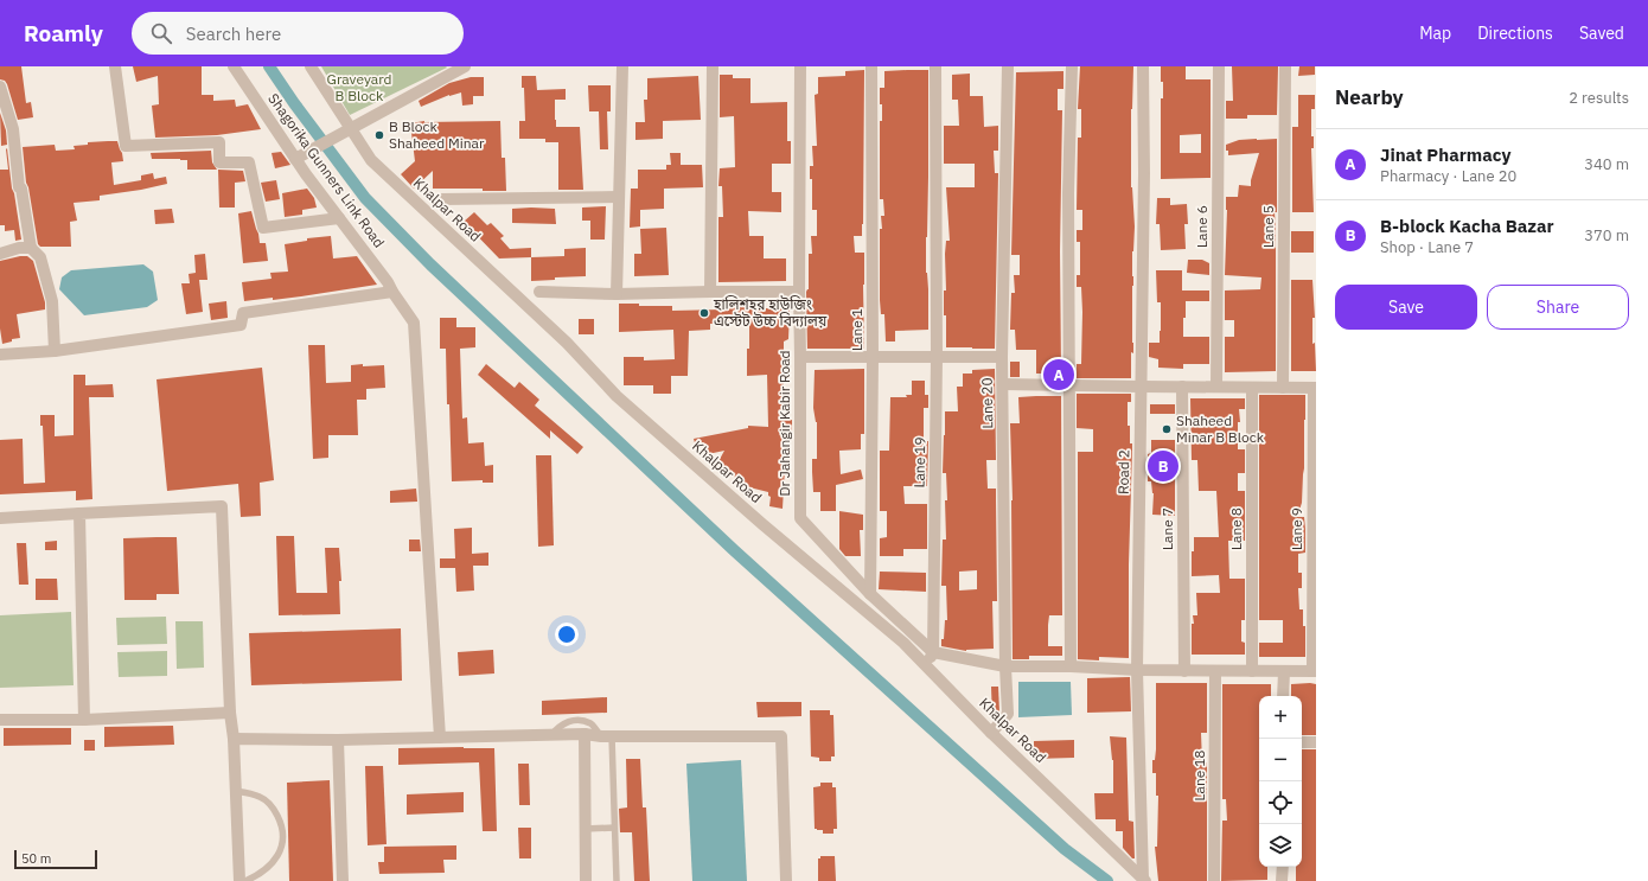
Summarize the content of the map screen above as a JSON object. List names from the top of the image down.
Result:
{
  "streets": {
    "street": [
      "Shagorika Gunners Link Road",
      "Khalpar Road",
      "Lane 6",
      "Lane 5",
      "Lane 1",
      "Lane 20",
      "Dr Jahangir Kabir Road",
      "Lane 19",
      "Road 2",
      "Lane 7",
      "Lane 8",
      "Lane 9",
      "Lane 18"
    ]
  },
  "crossings": [
    ["Khalpar Road", "Lane 20"],
    ["Khalpar Road", "Road 2"],
    ["Lane 1", "Dr Jahangir Kabir Road"],
    ["Dr Jahangir Kabir Road", "Lane 19"]
  ],
  "parks": ["Graveyard B Block"],
  "places": ["B Block Shaheed Minar", "হালিশহর হাউজিং এস্টেট উচ্চ বিদ্যালয়", "Shaheed Minar B Block"],
  "scale_bar": "50 m",
  "page": {
    "header": "Roamly",
    "search": "Search here",
    "nav": ["Map", "Directions", "Saved"],
    "heading": ["Nearby", "2 results"],
    "list": [
      {
        "mark": "A",
        "name": "Jinat Pharmacy",
        "note": "Pharmacy · Lane 20",
        "value": "340 m"
      },
      {
        "mark": "B",
        "name": "B-block Kacha Bazar",
        "note": "Shop · Lane 7",
        "value": "370 m"
      }
    ],
    "buttons": ["Save", "Share"],
    "pins": ["A", "B"],
    "map_buttons": ["+", "−"],
    "scale": "50 m"
  }
}
